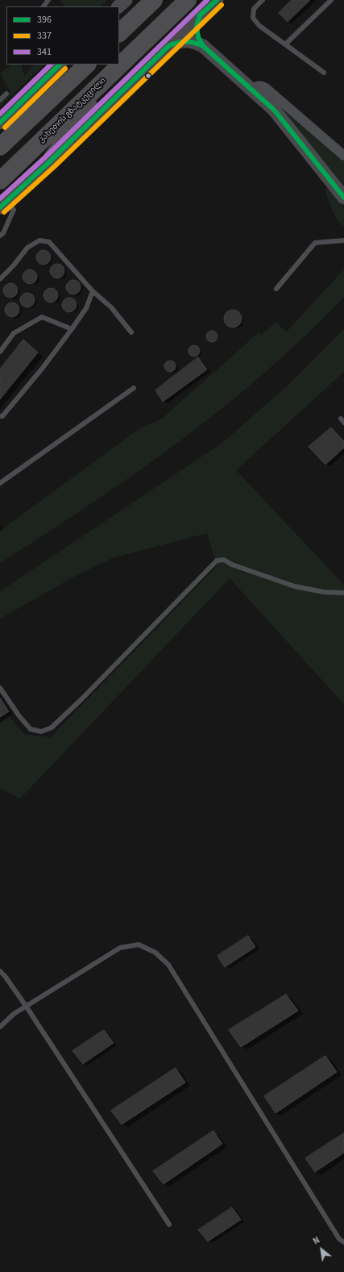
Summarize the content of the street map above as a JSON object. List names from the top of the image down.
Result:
{
  "streets": {
    "highway": ["კახეთის გზატკეცილი"]
  },
  "lines": ["transit line 396", "transit line 341", "transit line 337"],
  "legend": ["396", "337", "341"],
  "north": "top left"
}
